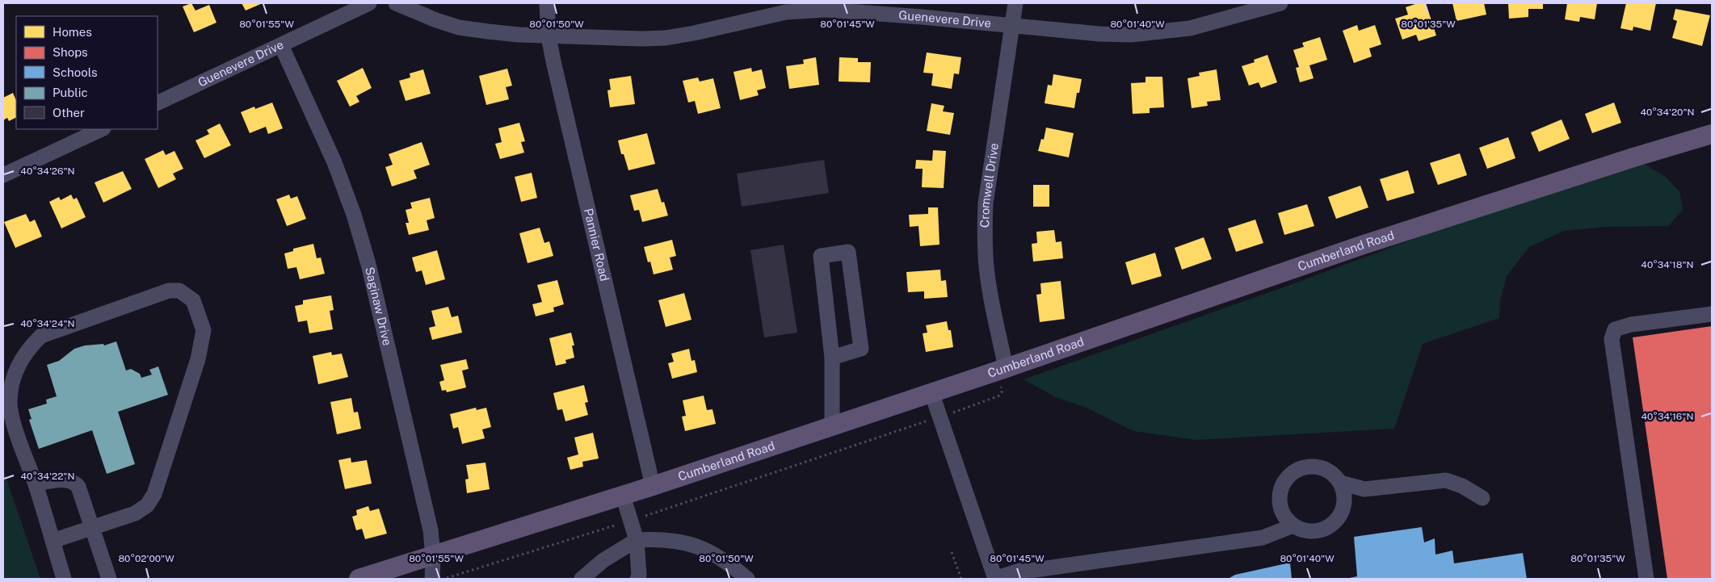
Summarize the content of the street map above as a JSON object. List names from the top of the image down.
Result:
{
  "streets": {
    "main road": ["Cumberland Road"],
    "street": [
      "Guenevere Drive",
      "Cromwell Drive",
      "Pannier Road",
      "Saginaw Drive"
    ]
  },
  "crossings": [
    ["Guenevere Drive", "Cromwell Drive"],
    ["Guenevere Drive", "Pannier Road"],
    ["Guenevere Drive", "Saginaw Drive"],
    ["Cromwell Drive", "Cumberland Road"],
    ["Pannier Road", "Cumberland Road"],
    ["Cumberland Road", "Saginaw Drive"]
  ],
  "legend": [
    "Homes",
    "Shops",
    "Schools",
    "Public",
    "Other"
  ],
  "coordinates": [
    "80°01'55\"W",
    "80°01'50\"W",
    "80°01'45\"W",
    "80°01'40\"W",
    "80°01'35\"W",
    "40°34'20\"N",
    "40°34'26\"N",
    "40°34'18\"N",
    "40°34'24\"N",
    "40°34'16\"N",
    "40°34'22\"N",
    "80°02'00\"W"
  ]
}
